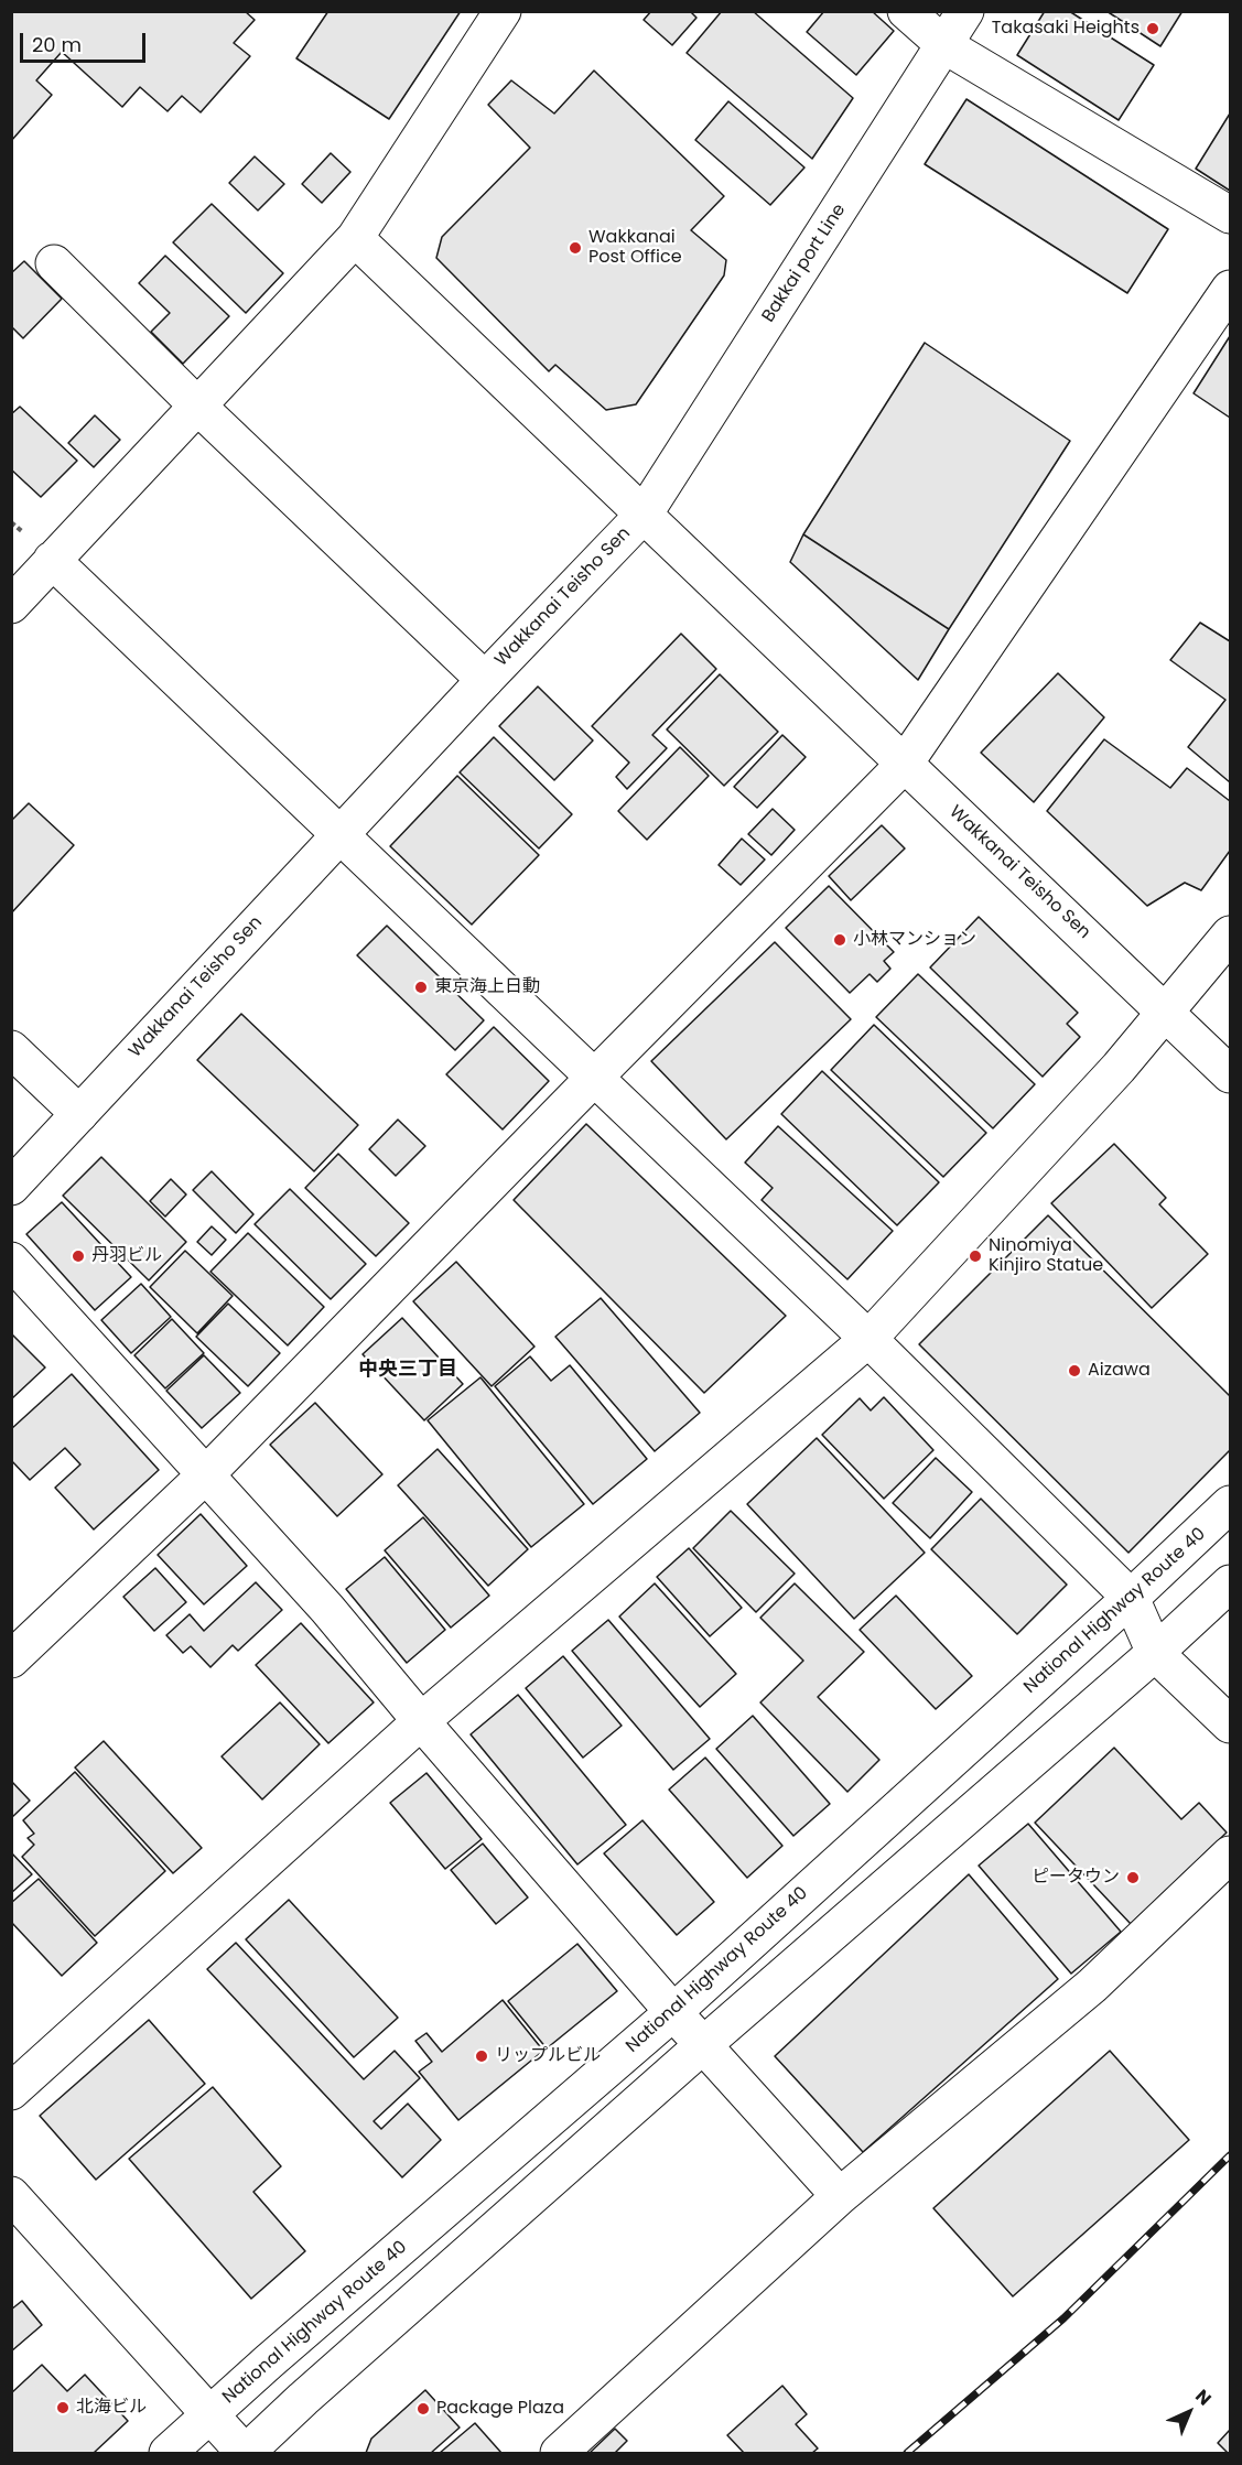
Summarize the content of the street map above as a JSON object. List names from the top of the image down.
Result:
{
  "streets": {
    "main road": ["Bakkai port Line", "Wakkanai Teisho Sen", "National Highway Route 40"]
  },
  "crossings": [
    ["Bakkai port Line", "Wakkanai Teisho Sen"]
  ],
  "districts": ["中央三丁目"],
  "places": [
    "Takasaki Heights",
    "Wakkanai Post Office",
    "小林マンション",
    "東京海上日動",
    "丹羽ビル",
    "Ninomiya Kinjiro Statue",
    "Aizawa",
    "ピータウン",
    "リップルビル",
    "北海ビル",
    "Package Plaza"
  ],
  "scale_bar": "20 m",
  "north": "top right"
}
